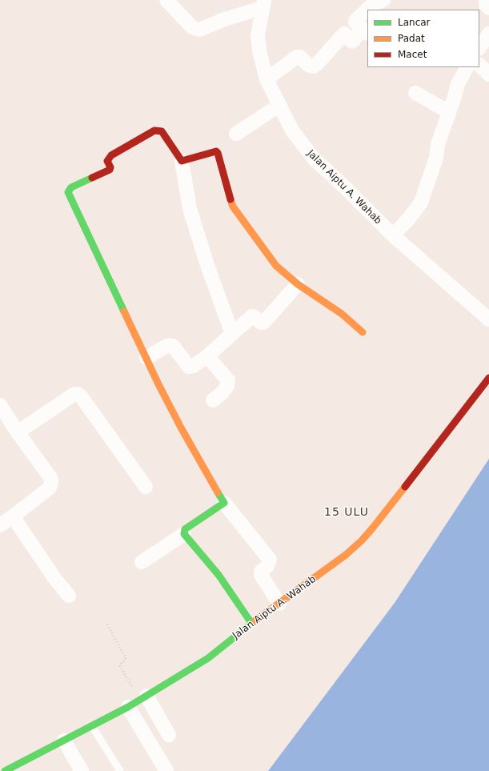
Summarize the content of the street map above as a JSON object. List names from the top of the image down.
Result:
{
  "streets": {
    "street": ["Jalan Aiptu A. Wahab"]
  },
  "districts": ["15 ULU"],
  "legend": ["Lancar", "Padat", "Macet"]
}
